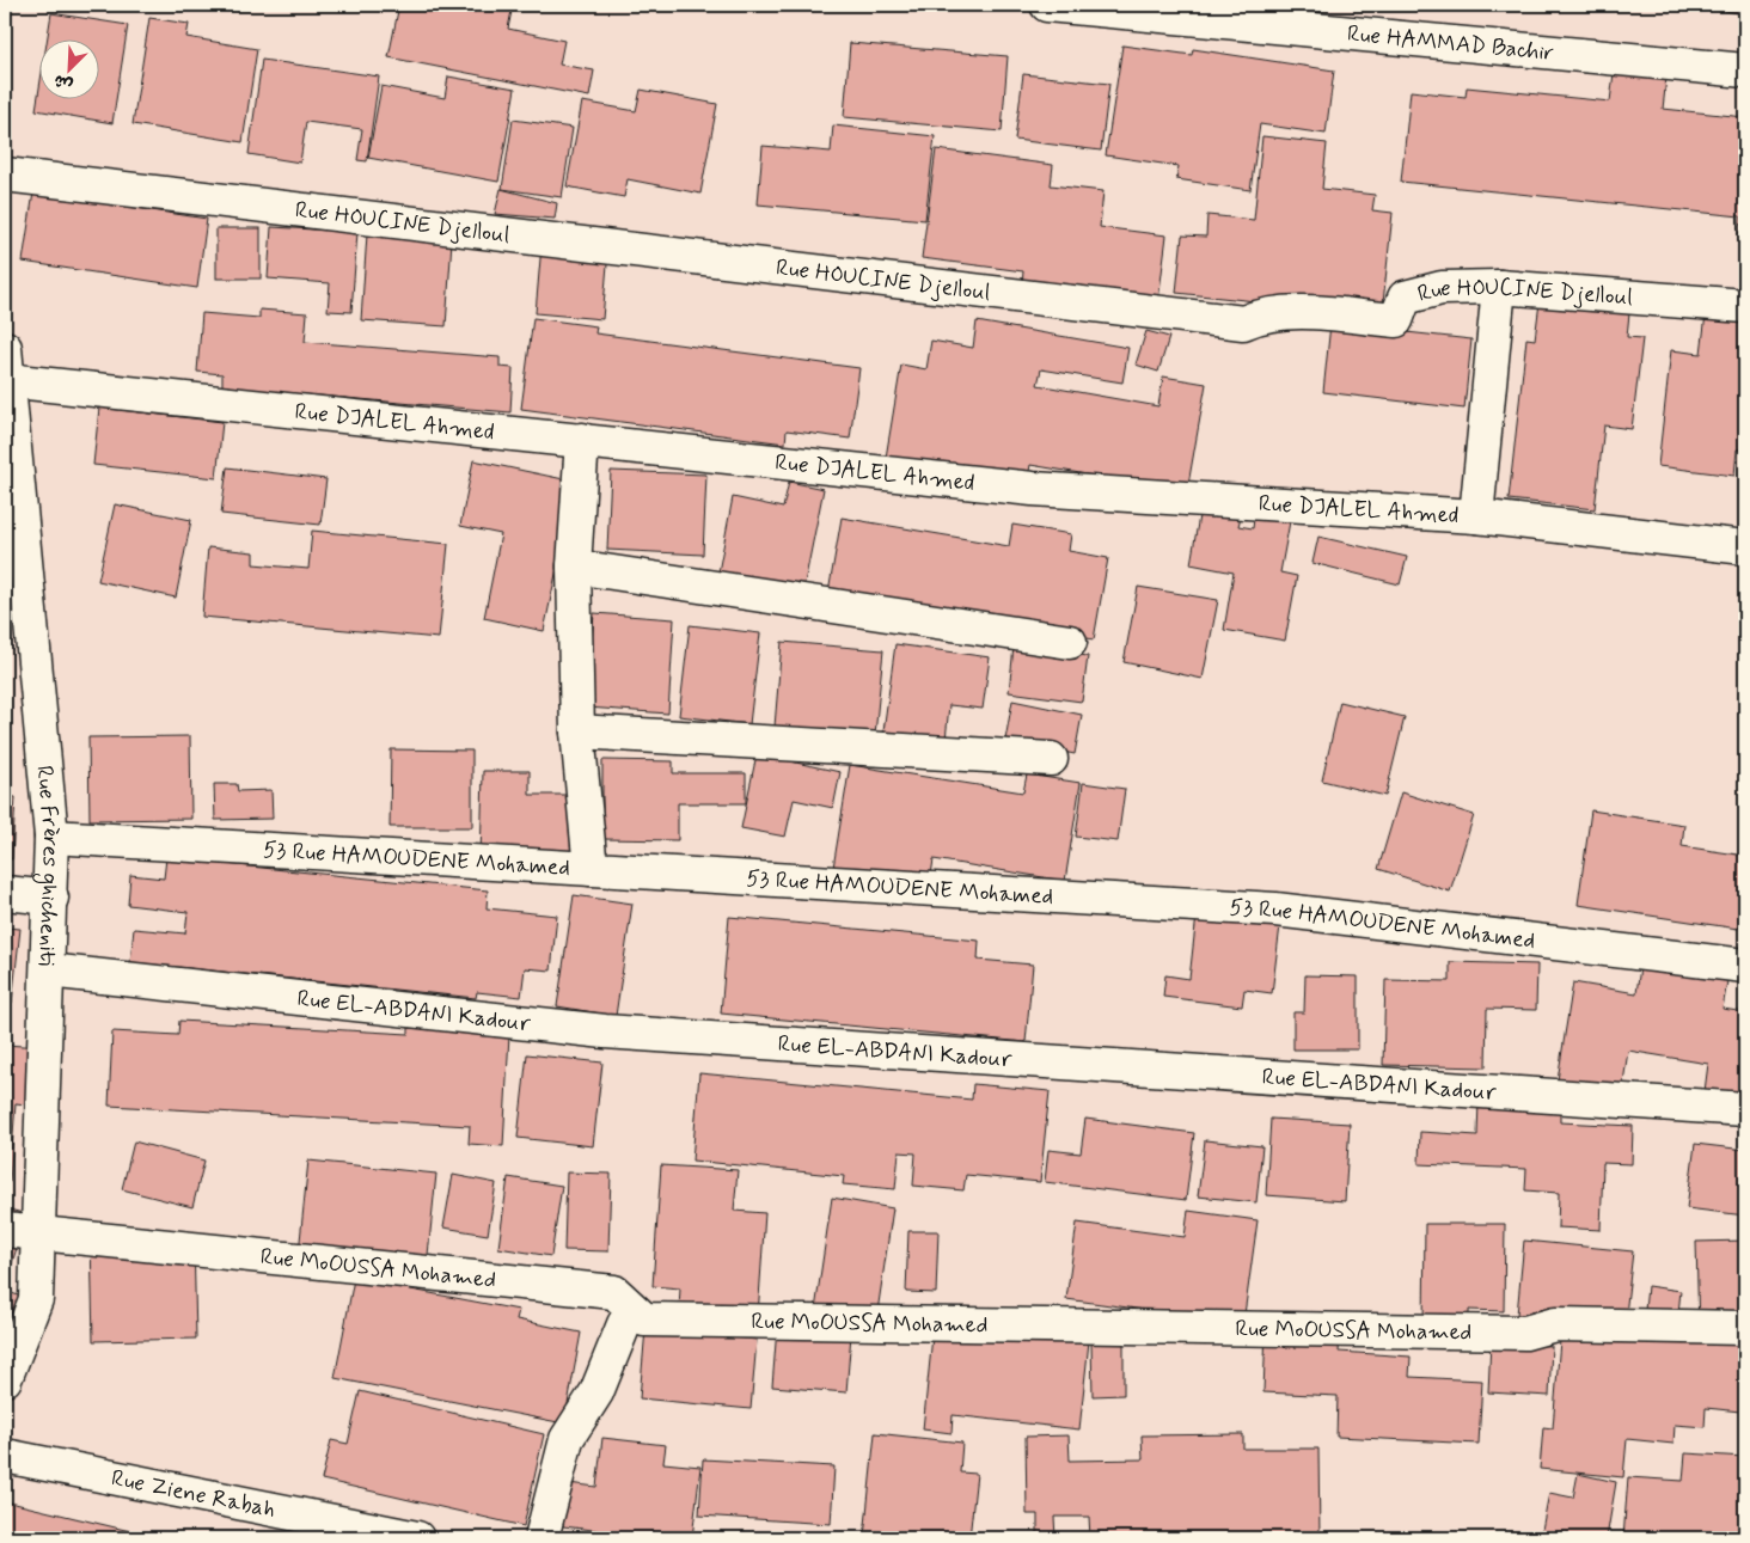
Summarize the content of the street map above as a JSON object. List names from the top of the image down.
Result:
{
  "streets": {
    "street": [
      "Rue HAMMAD Bachir",
      "Rue HOUCINE Djelloul",
      "Rue DJALEL Ahmed",
      "53 Rue HAMOUDENE Mohamed",
      "Rue Frères ghicheniti",
      "Rue EL-ABDANI Kadour",
      "Rue MoOUSSA Mohamed",
      "Rue Ziene Rabah"
    ]
  },
  "crossings": [
    ["Rue DJALEL Ahmed", "Rue Frères ghicheniti"],
    ["53 Rue HAMOUDENE Mohamed", "Rue Frères ghicheniti"],
    ["Rue Frères ghicheniti", "Rue EL-ABDANI Kadour"],
    ["Rue Frères ghicheniti", "Rue MoOUSSA Mohamed"]
  ],
  "north": "bottom left"
}
